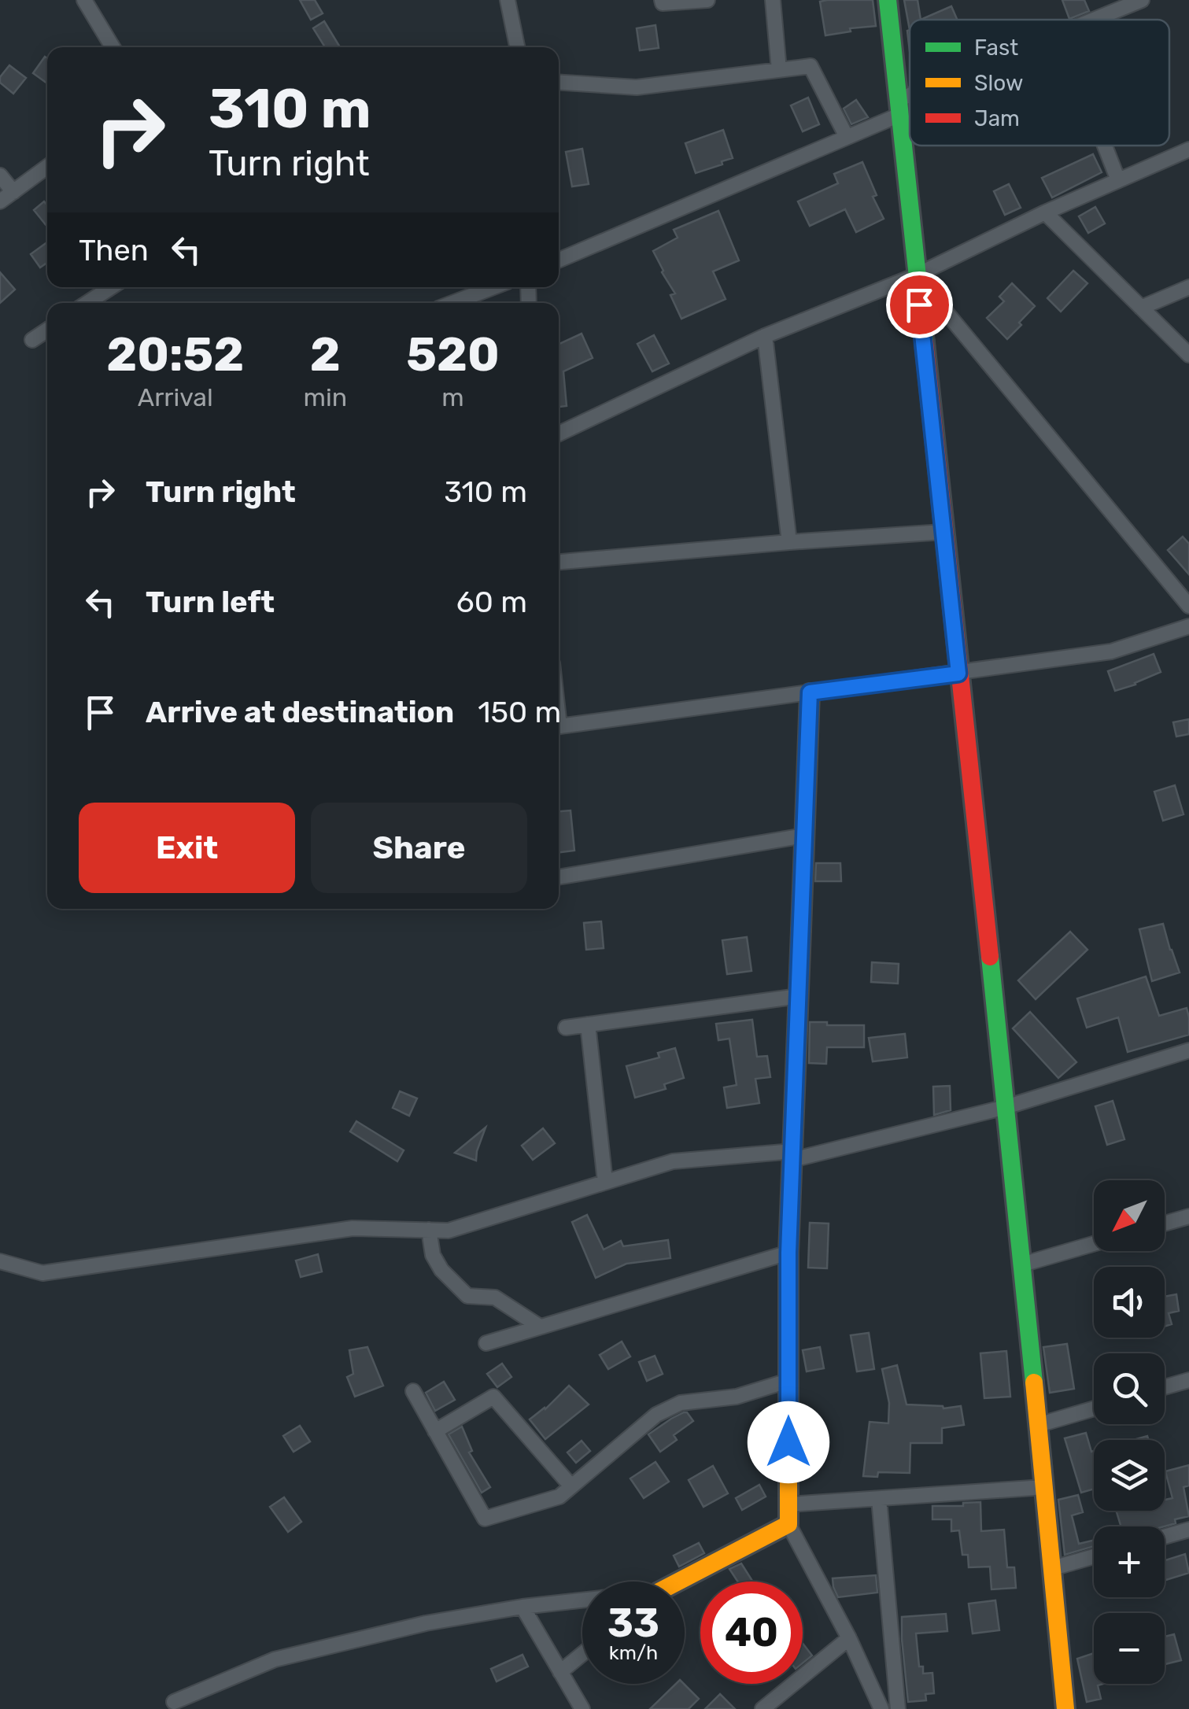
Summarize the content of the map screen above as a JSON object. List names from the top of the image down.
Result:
{
  "legend": ["Fast", "Slow", "Jam"],
  "north": "bottom left",
  "page": {
    "turn": ["310 m", "Turn right"],
    "then": "Then",
    "eta": [
      "20:52",
      "Arrival",
      "2",
      "min",
      "520",
      "m"
    ],
    "list": [
      {
        "name": "Turn right",
        "value": "310 m"
      },
      {
        "name": "Turn left",
        "value": "60 m"
      },
      {
        "name": "Arrive at destination",
        "value": "150 m"
      }
    ],
    "buttons": ["Exit", "Share"],
    "map_buttons": ["+", "−"],
    "speed": "33 km/h",
    "limit": "40"
  }
}
